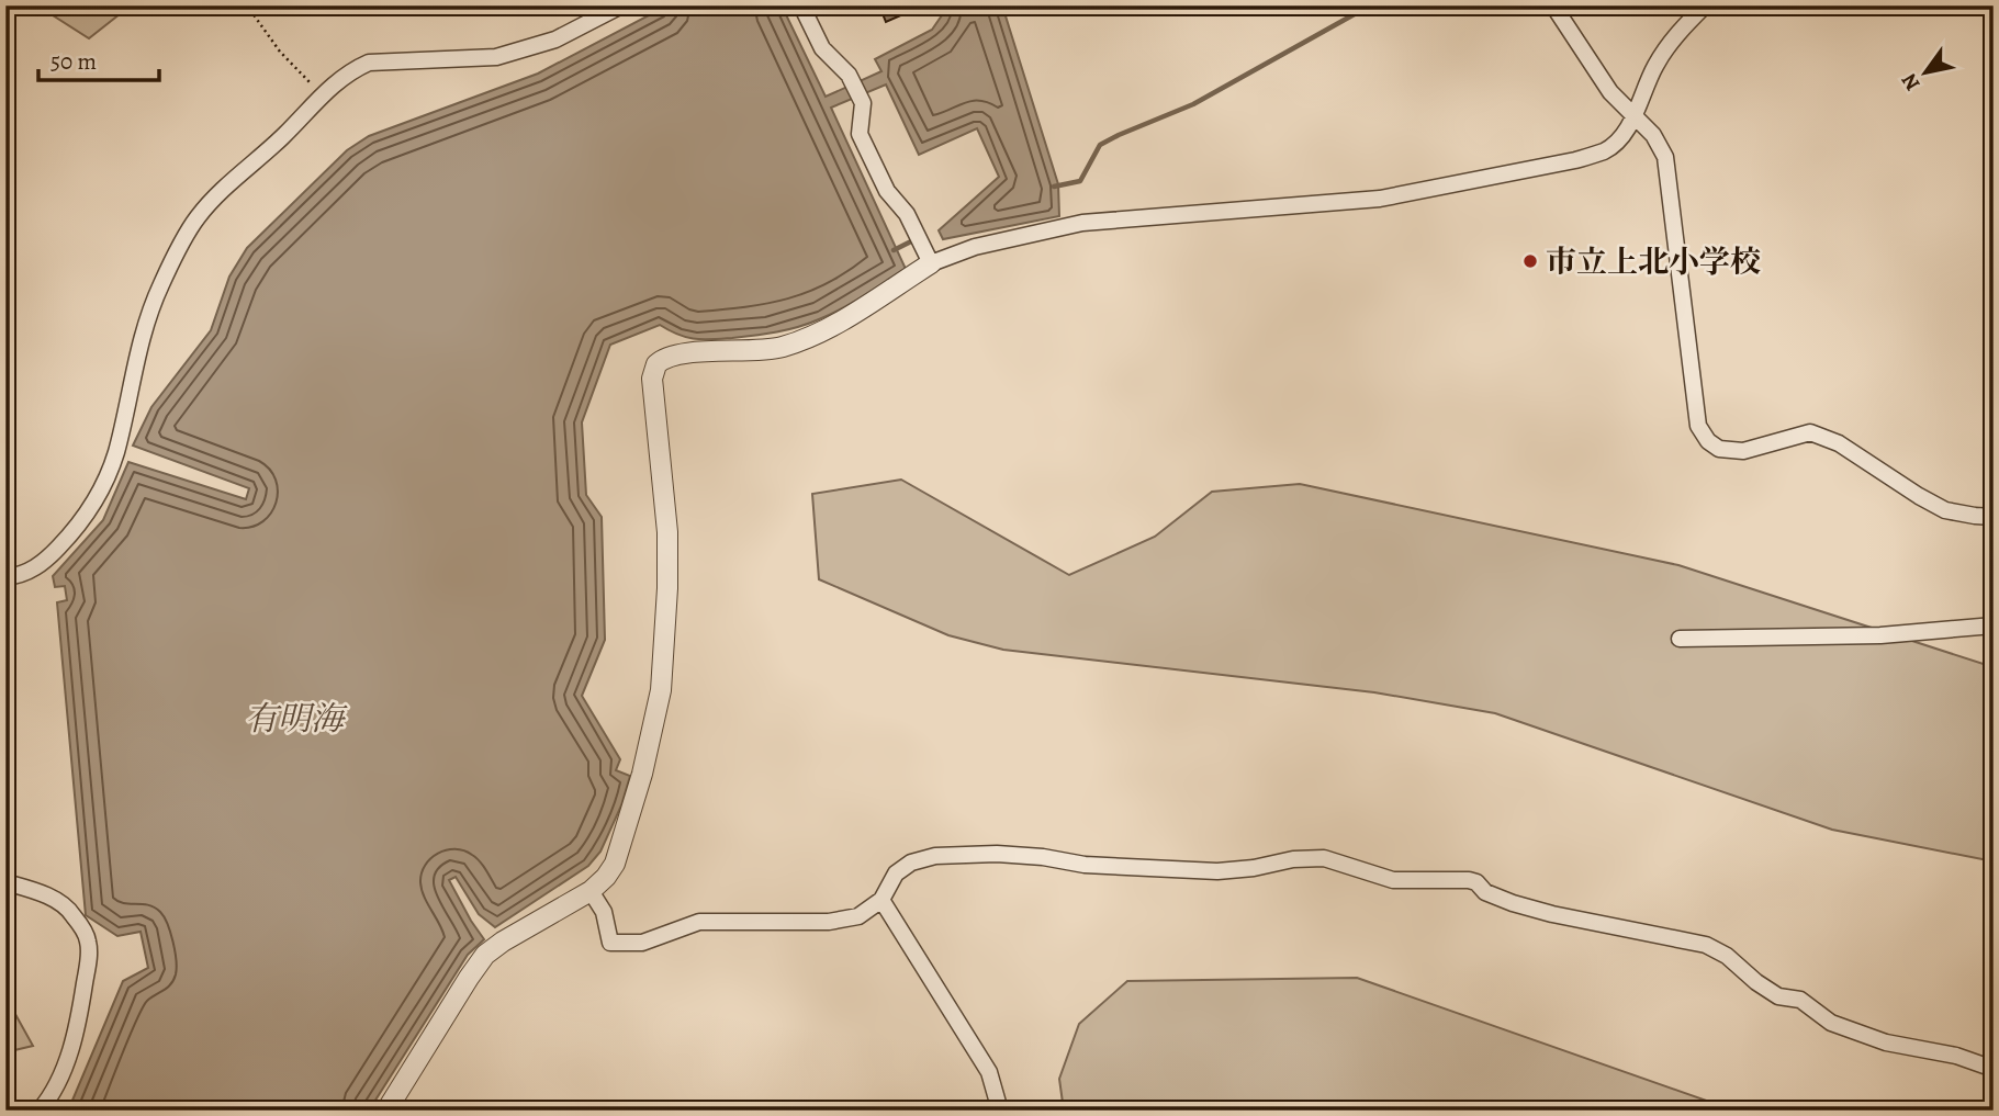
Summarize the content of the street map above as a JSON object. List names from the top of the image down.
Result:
{
  "water": ["有明海"],
  "places": ["市立上北小学校"],
  "scale_bar": "50 m",
  "north": "bottom left"
}
